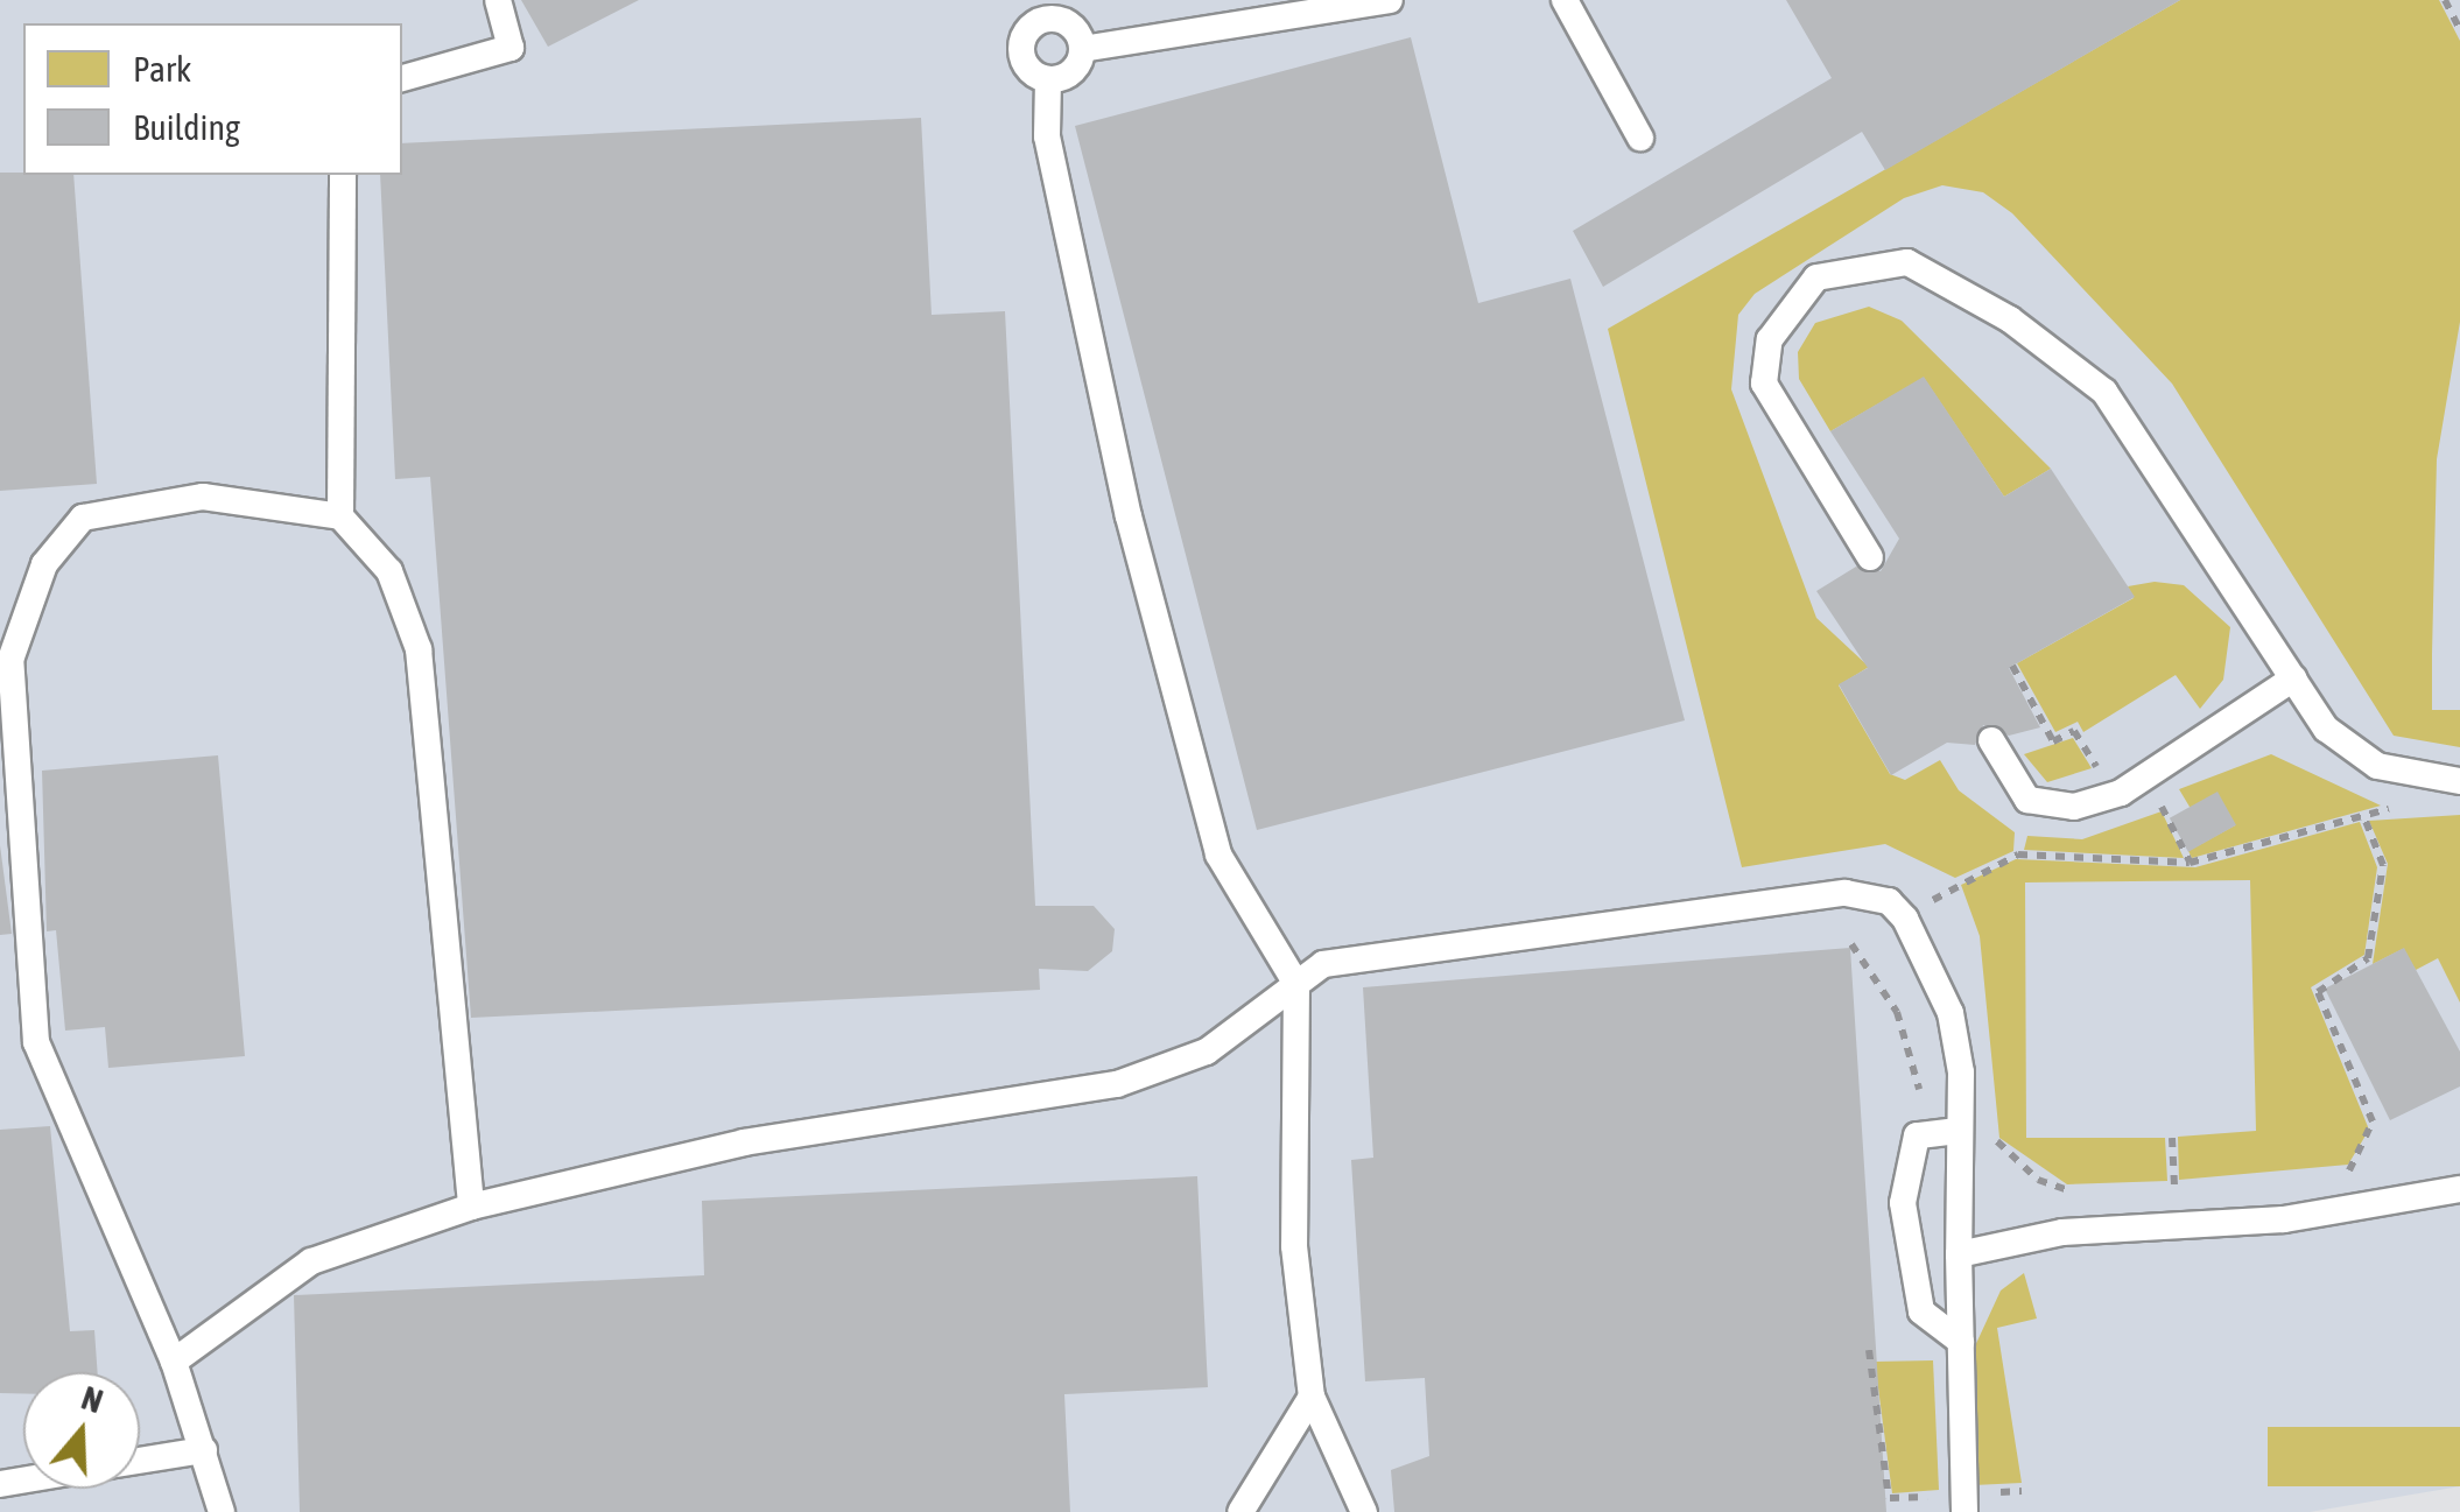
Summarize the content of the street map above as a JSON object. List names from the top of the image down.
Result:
{
  "legend": ["Park", "Building"],
  "north": "top"
}
